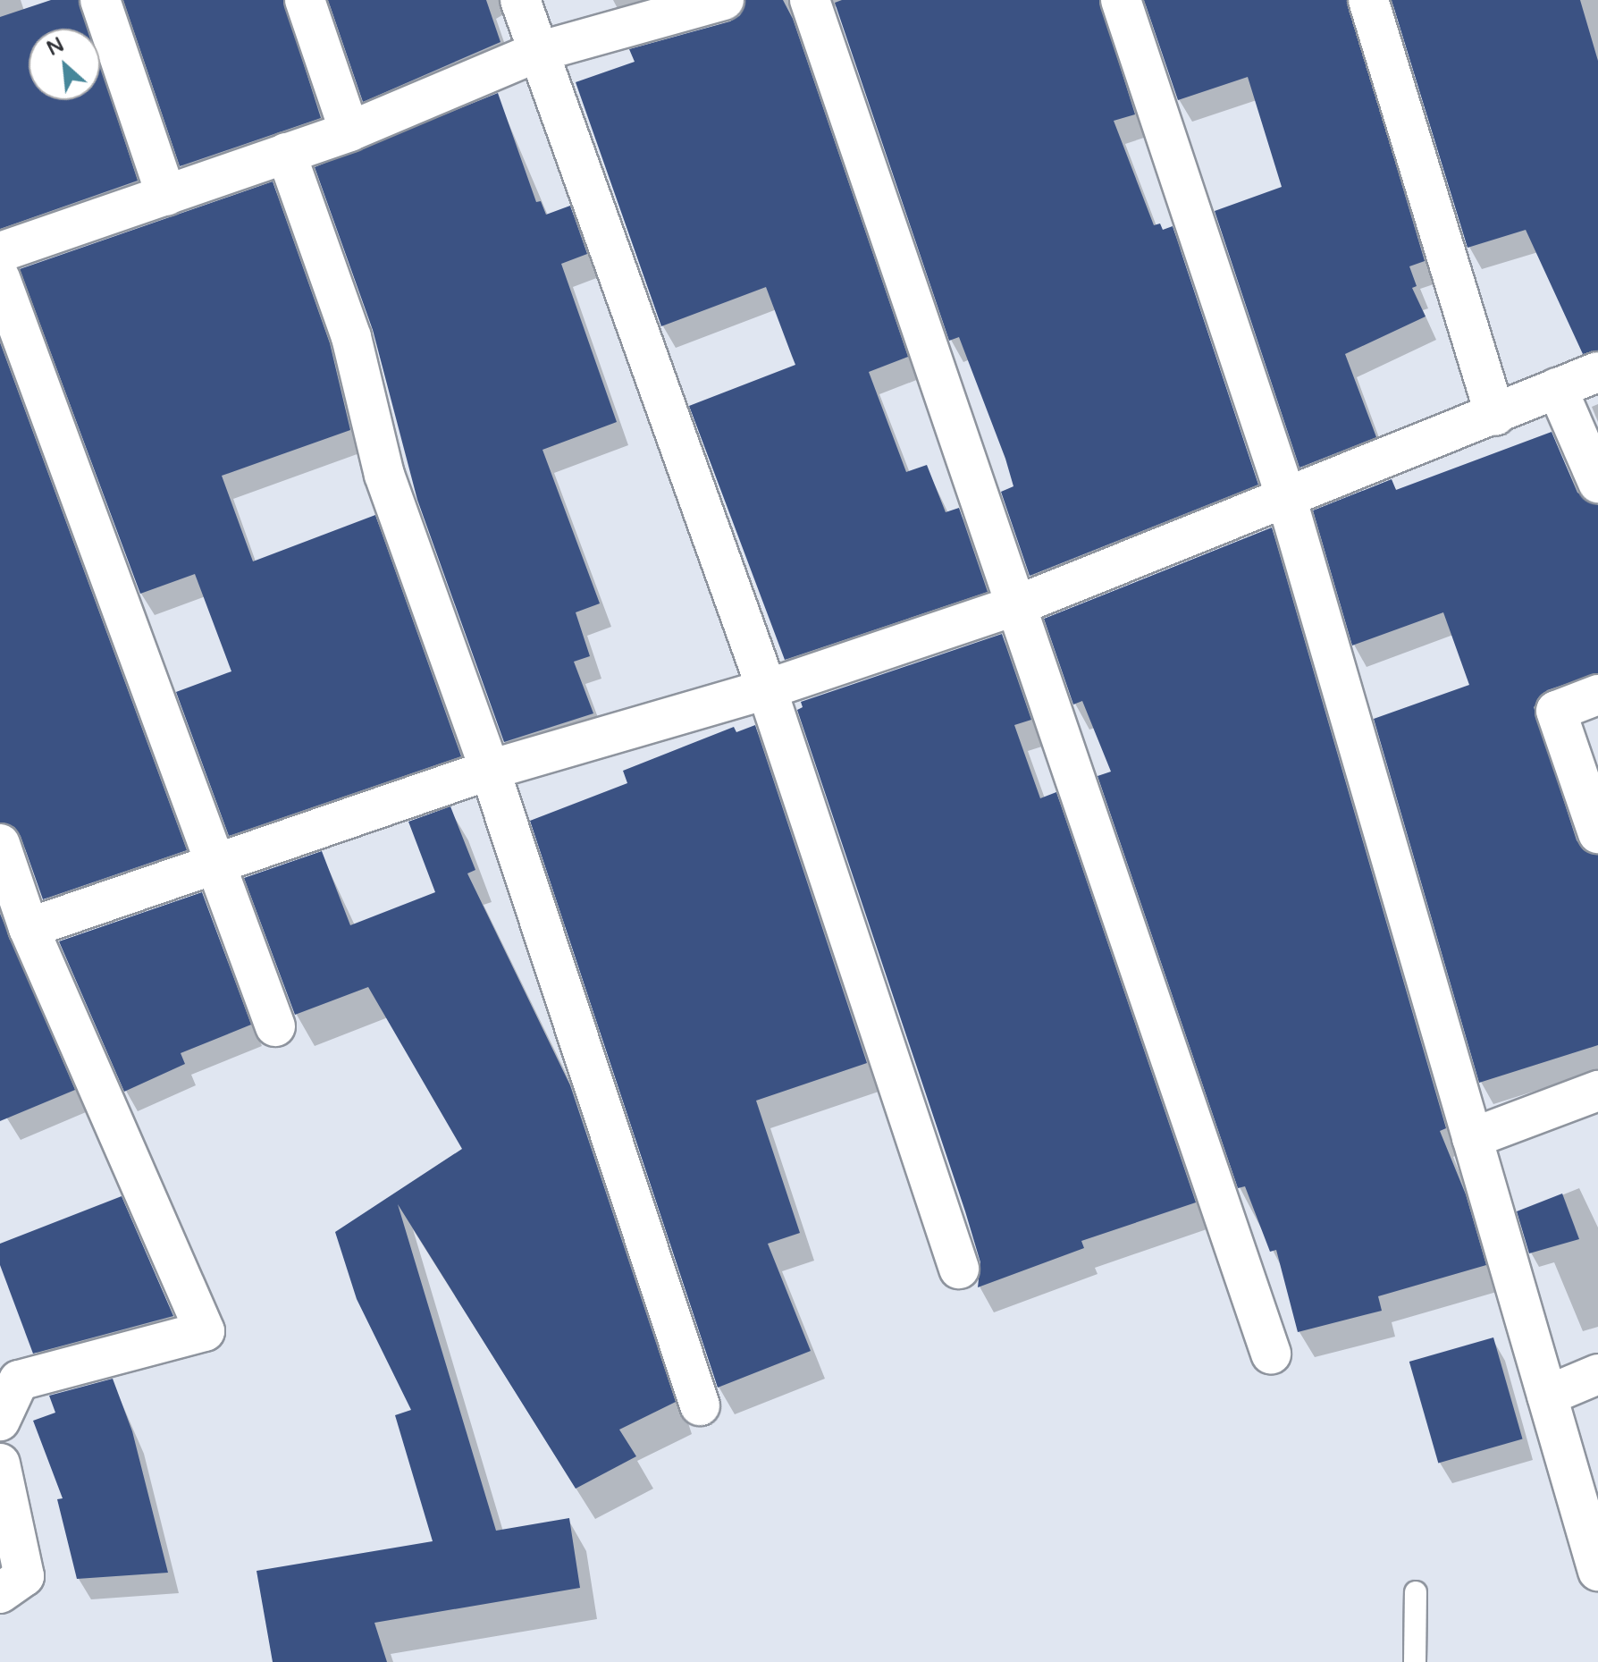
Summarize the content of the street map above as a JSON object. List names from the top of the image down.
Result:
{
  "north": "top left"
}
